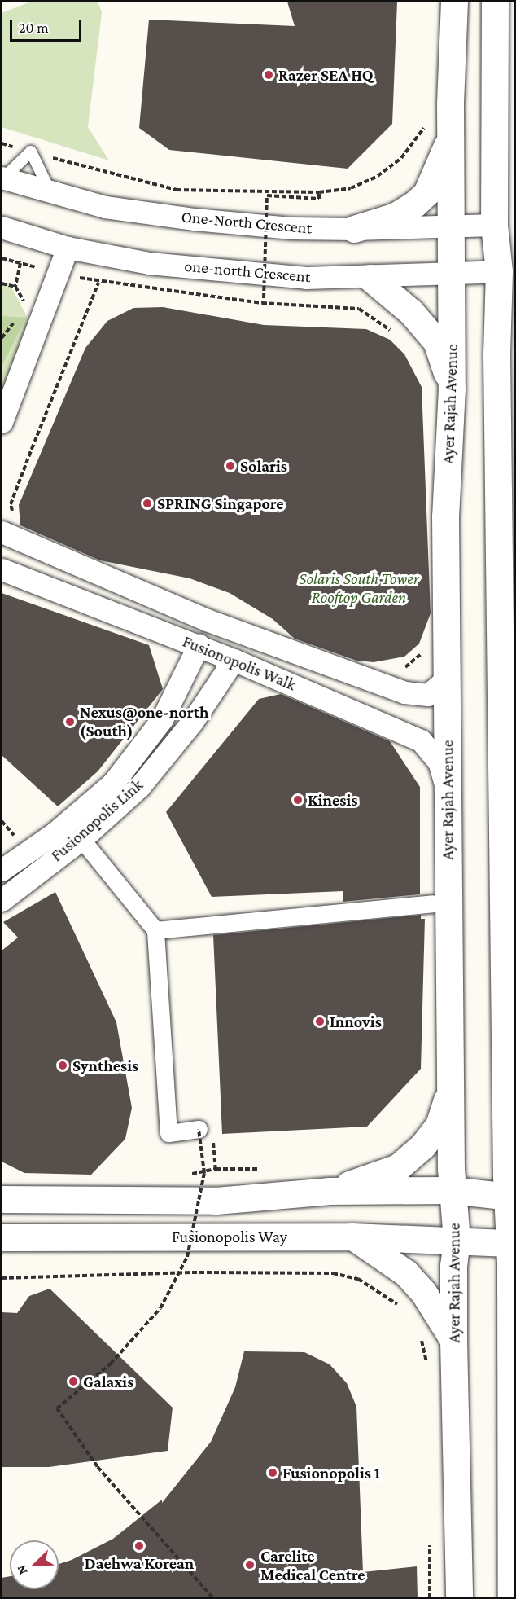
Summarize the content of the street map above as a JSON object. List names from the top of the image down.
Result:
{
  "streets": {
    "street": [
      "One-North Crescent",
      "one-north Crescent",
      "Ayer Rajah Avenue",
      "Fusionopolis Walk",
      "Fusionopolis Link",
      "Fusionopolis Way"
    ]
  },
  "crossings": [
    ["One-North Crescent", "Ayer Rajah Avenue"],
    ["one-north Crescent", "Ayer Rajah Avenue"],
    ["Ayer Rajah Avenue", "Fusionopolis Walk"],
    ["Ayer Rajah Avenue", "Fusionopolis Way"],
    ["Fusionopolis Walk", "Fusionopolis Link"]
  ],
  "parks": ["Solaris South Tower Rooftop Garden"],
  "places": [
    "Razer SEA HQ",
    "Solaris",
    "SPRING Singapore",
    "Nexus@one-north (South)",
    "Kinesis",
    "Innovis",
    "Synthesis",
    "Galaxis",
    "Fusionopolis 1",
    "Daehwa Korean",
    "Carelite Medical Centre"
  ],
  "scale_bar": "20 m",
  "north": "bottom left"
}
